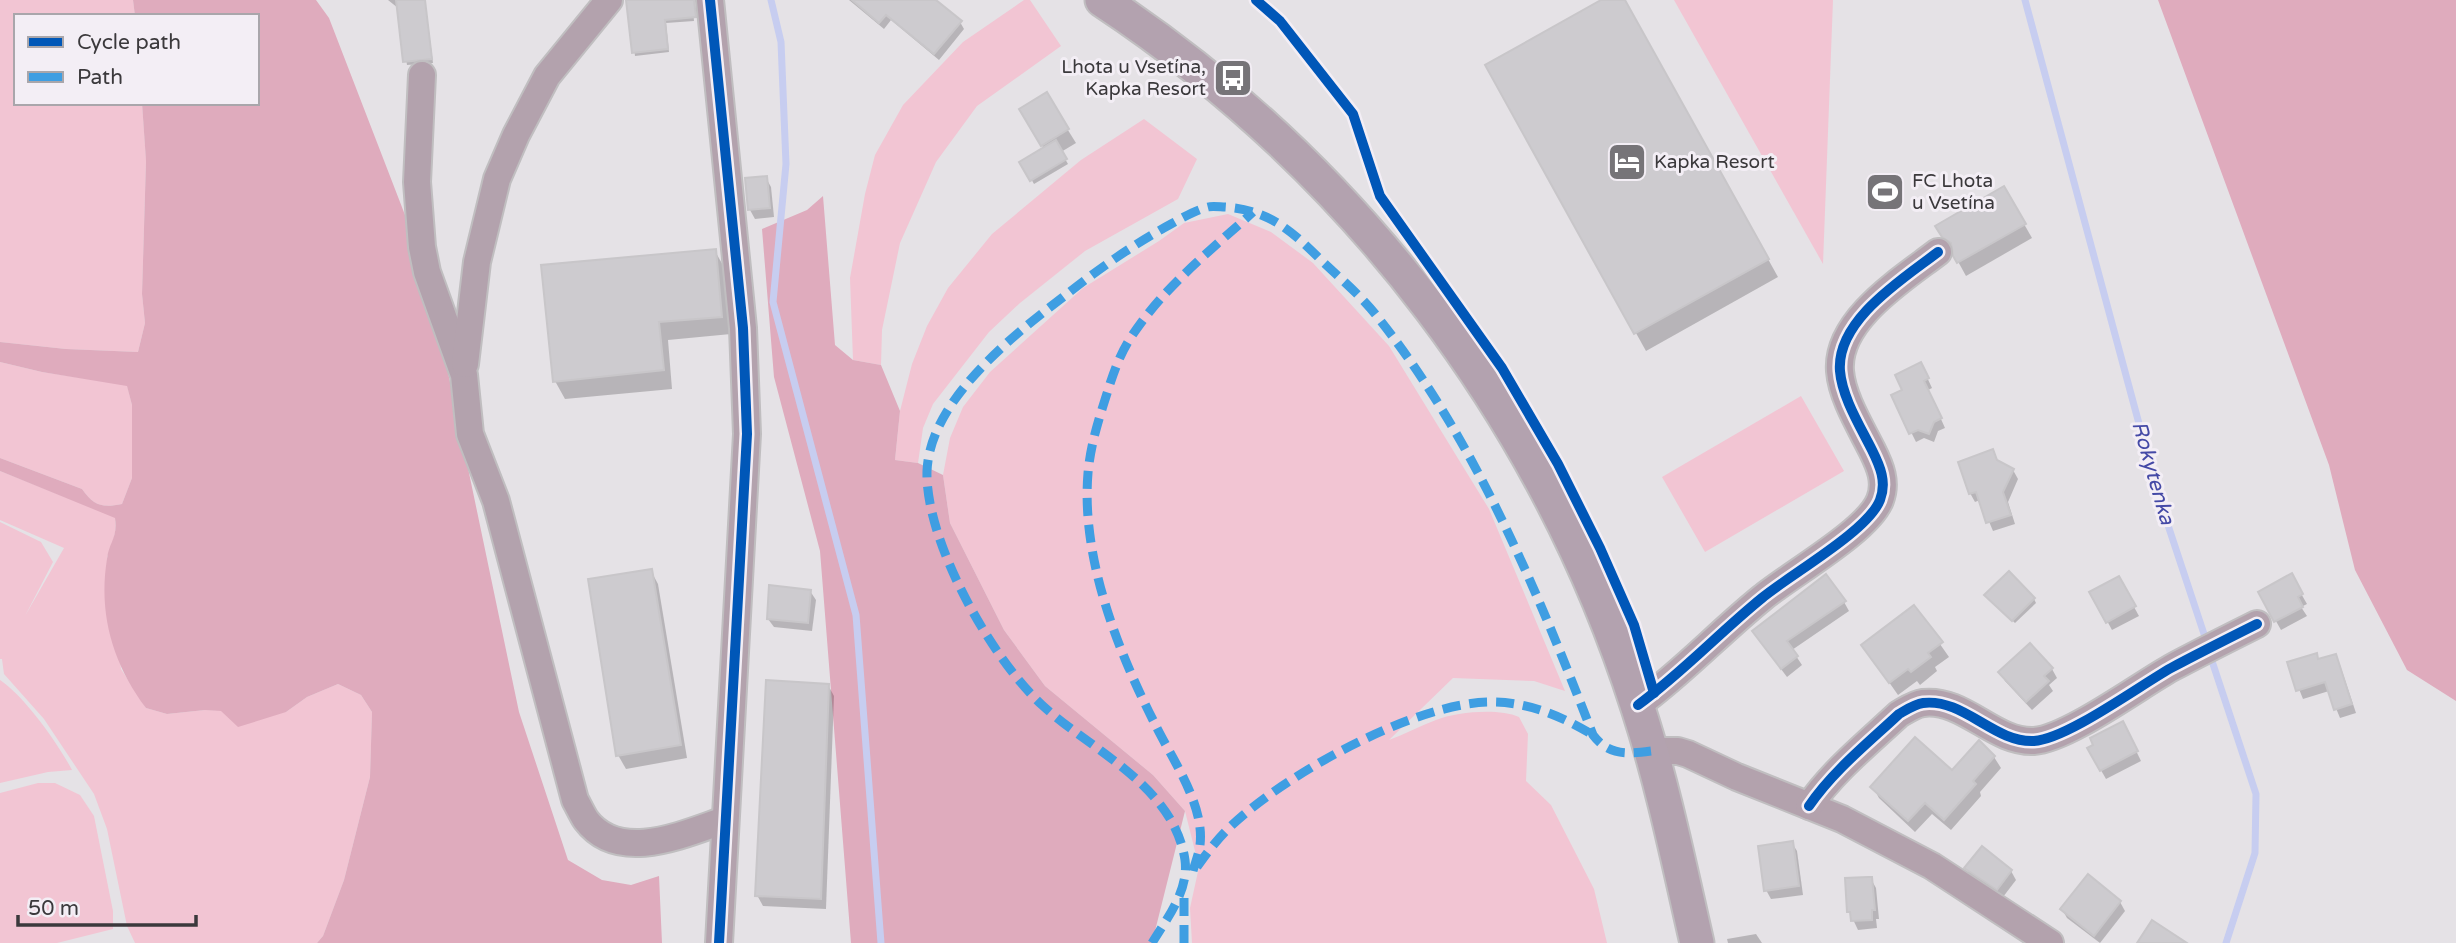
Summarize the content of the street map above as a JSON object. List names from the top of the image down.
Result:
{
  "water": ["Rokytenka"],
  "places": {
    "bus stop": ["Lhota u Vsetína, Kapka Resort"],
    "hotel": ["Kapka Resort"],
    "sports": ["FC Lhota u Vsetína"]
  },
  "legend": ["Cycle path", "Path"],
  "scale_bar": "50 m"
}
